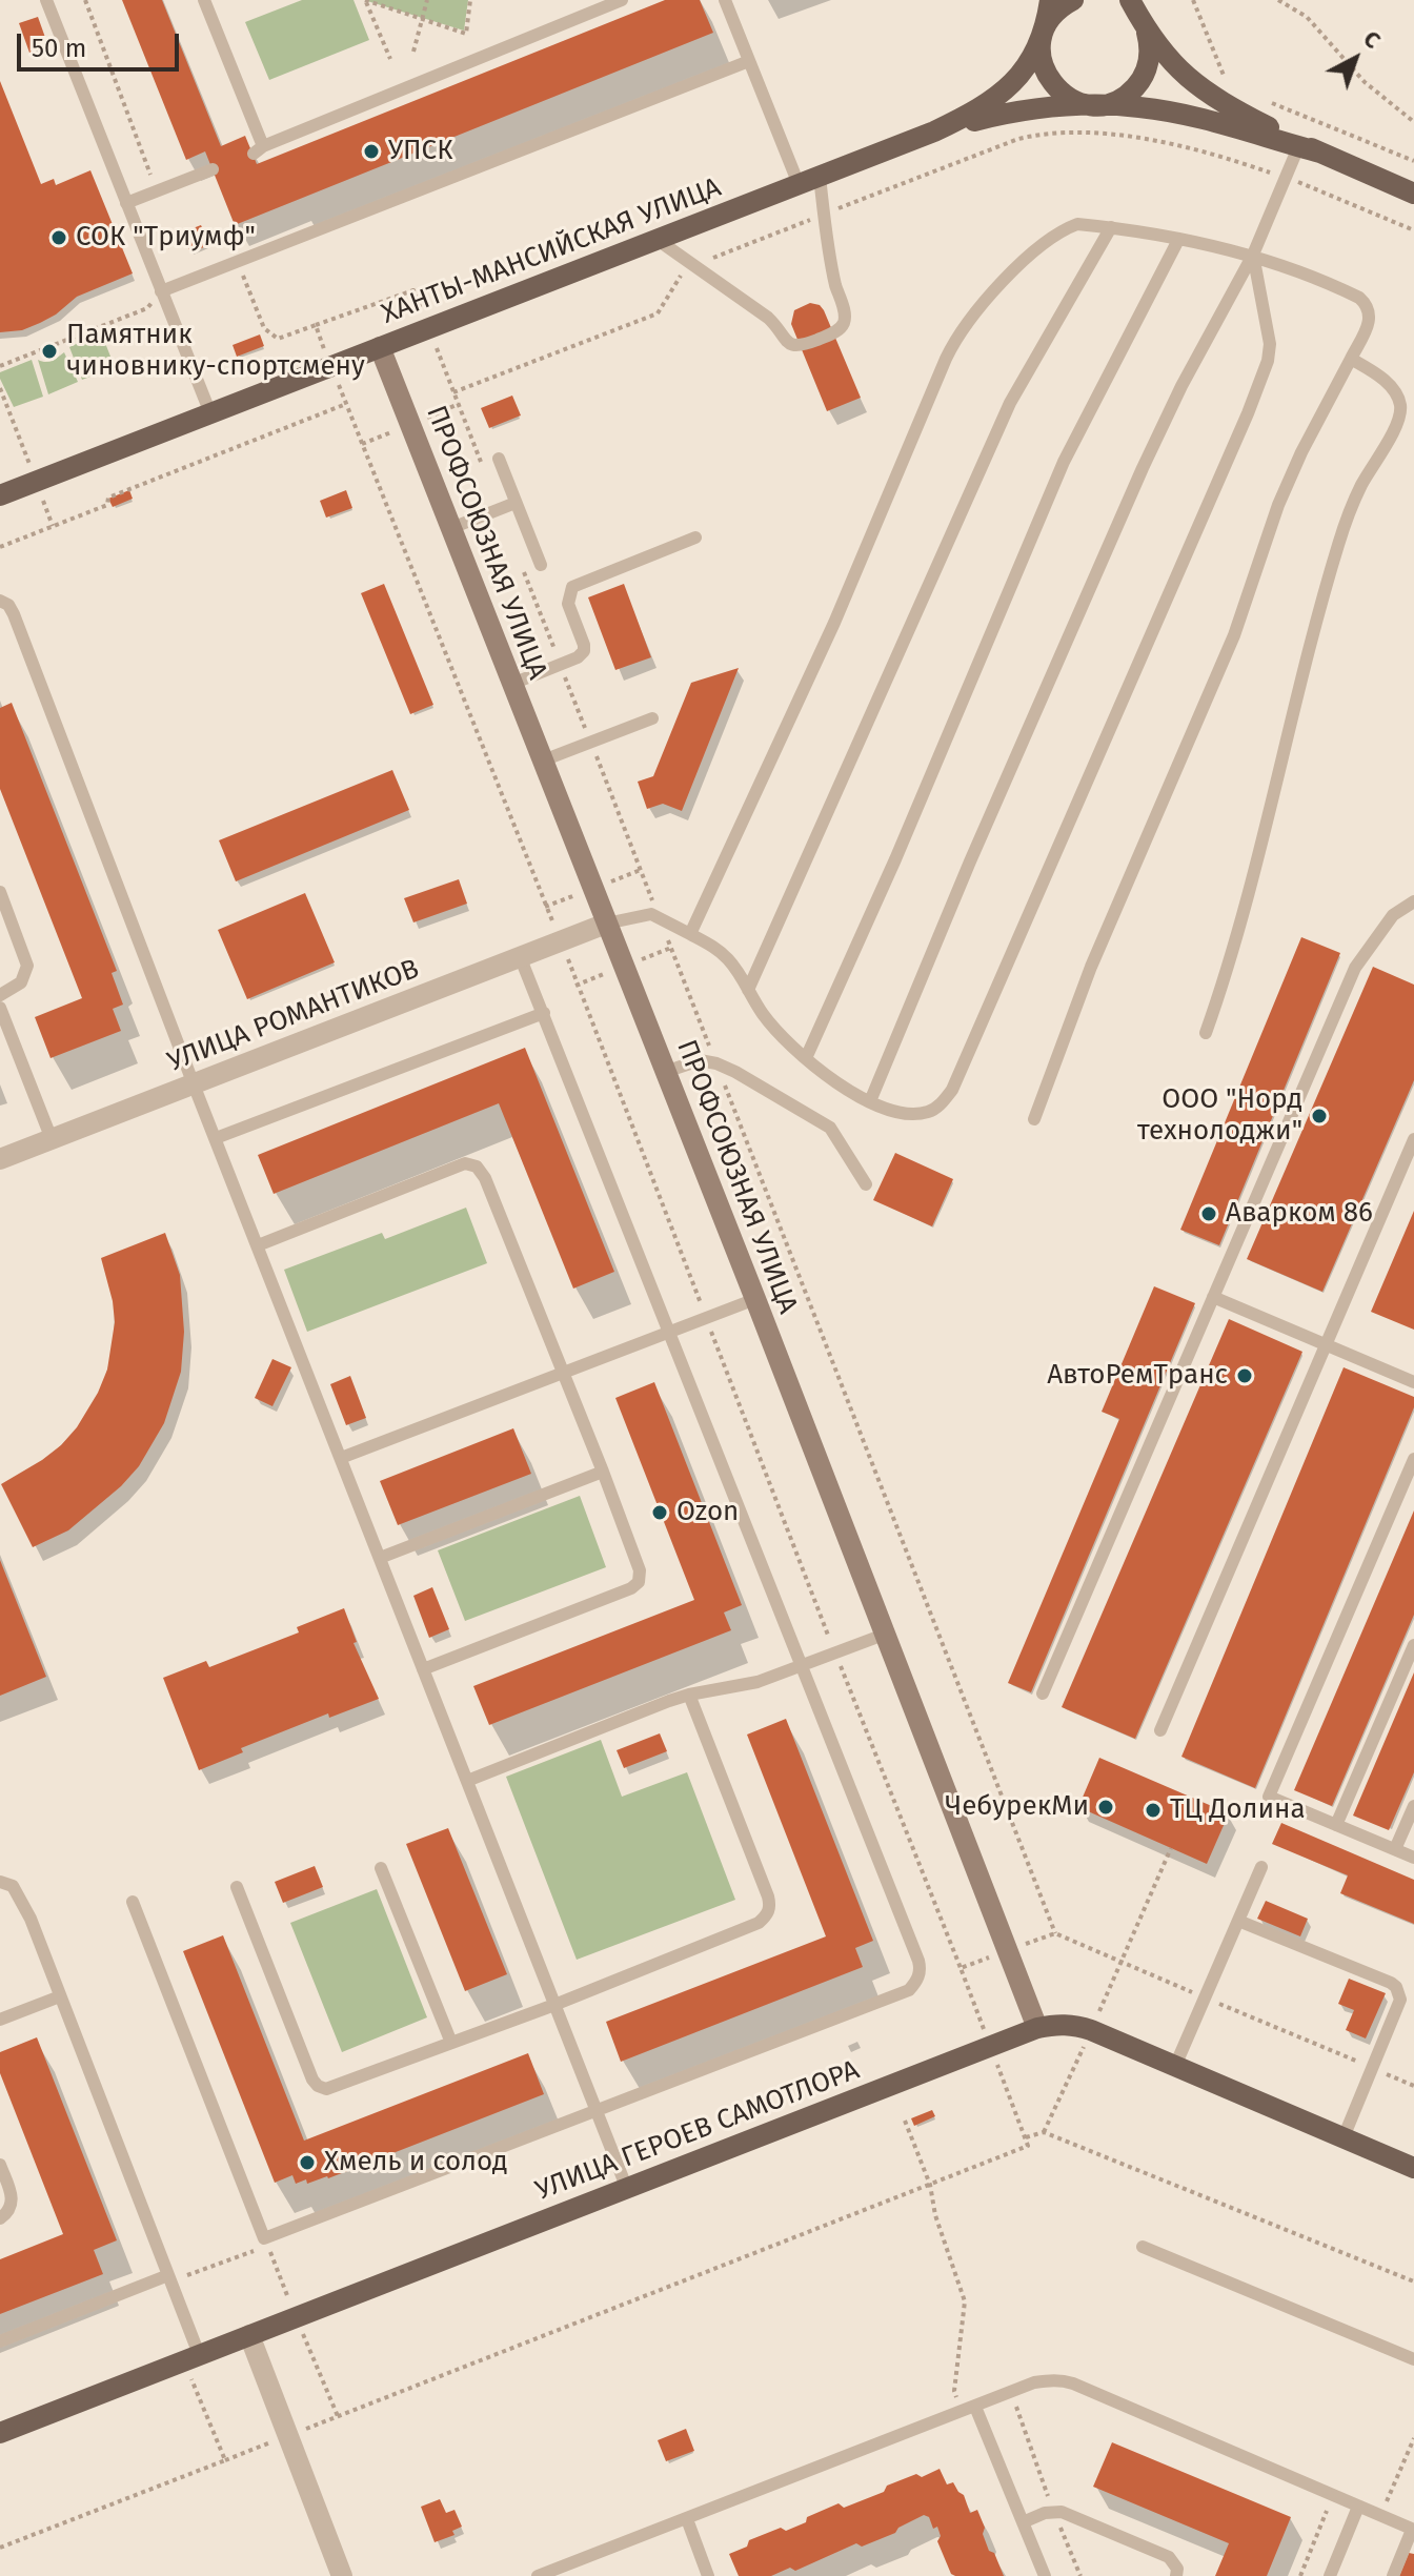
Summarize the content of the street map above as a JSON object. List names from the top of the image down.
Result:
{
  "streets": {
    "main road": ["ХАНТЫ-МАНСИЙСКАЯ УЛИЦА", "ПРОФСОЮЗНАЯ УЛИЦА", "УЛИЦА ГЕРОЕВ САМОТЛОРА"],
    "street": ["УЛИЦА РОМАНТИКОВ"]
  },
  "crossings": [
    ["ХАНТЫ-МАНСИЙСКАЯ УЛИЦА", "ПРОФСОЮЗНАЯ УЛИЦА"],
    ["ПРОФСОЮЗНАЯ УЛИЦА", "УЛИЦА РОМАНТИКОВ"],
    ["ПРОФСОЮЗНАЯ УЛИЦА", "УЛИЦА ГЕРОЕВ САМОТЛОРА"]
  ],
  "places": [
    "УПСК",
    "СОК \"Триумф\"",
    "Памятник чиновнику-спортсмену",
    "ООО \"Норд технолоджи\"",
    "Аварком 86",
    "АвтоРемТранс",
    "Ozon",
    "ЧебурекМи",
    "ТЦ Долина",
    "Хмель и солод"
  ],
  "scale_bar": "50 m",
  "north": "top right"
}
